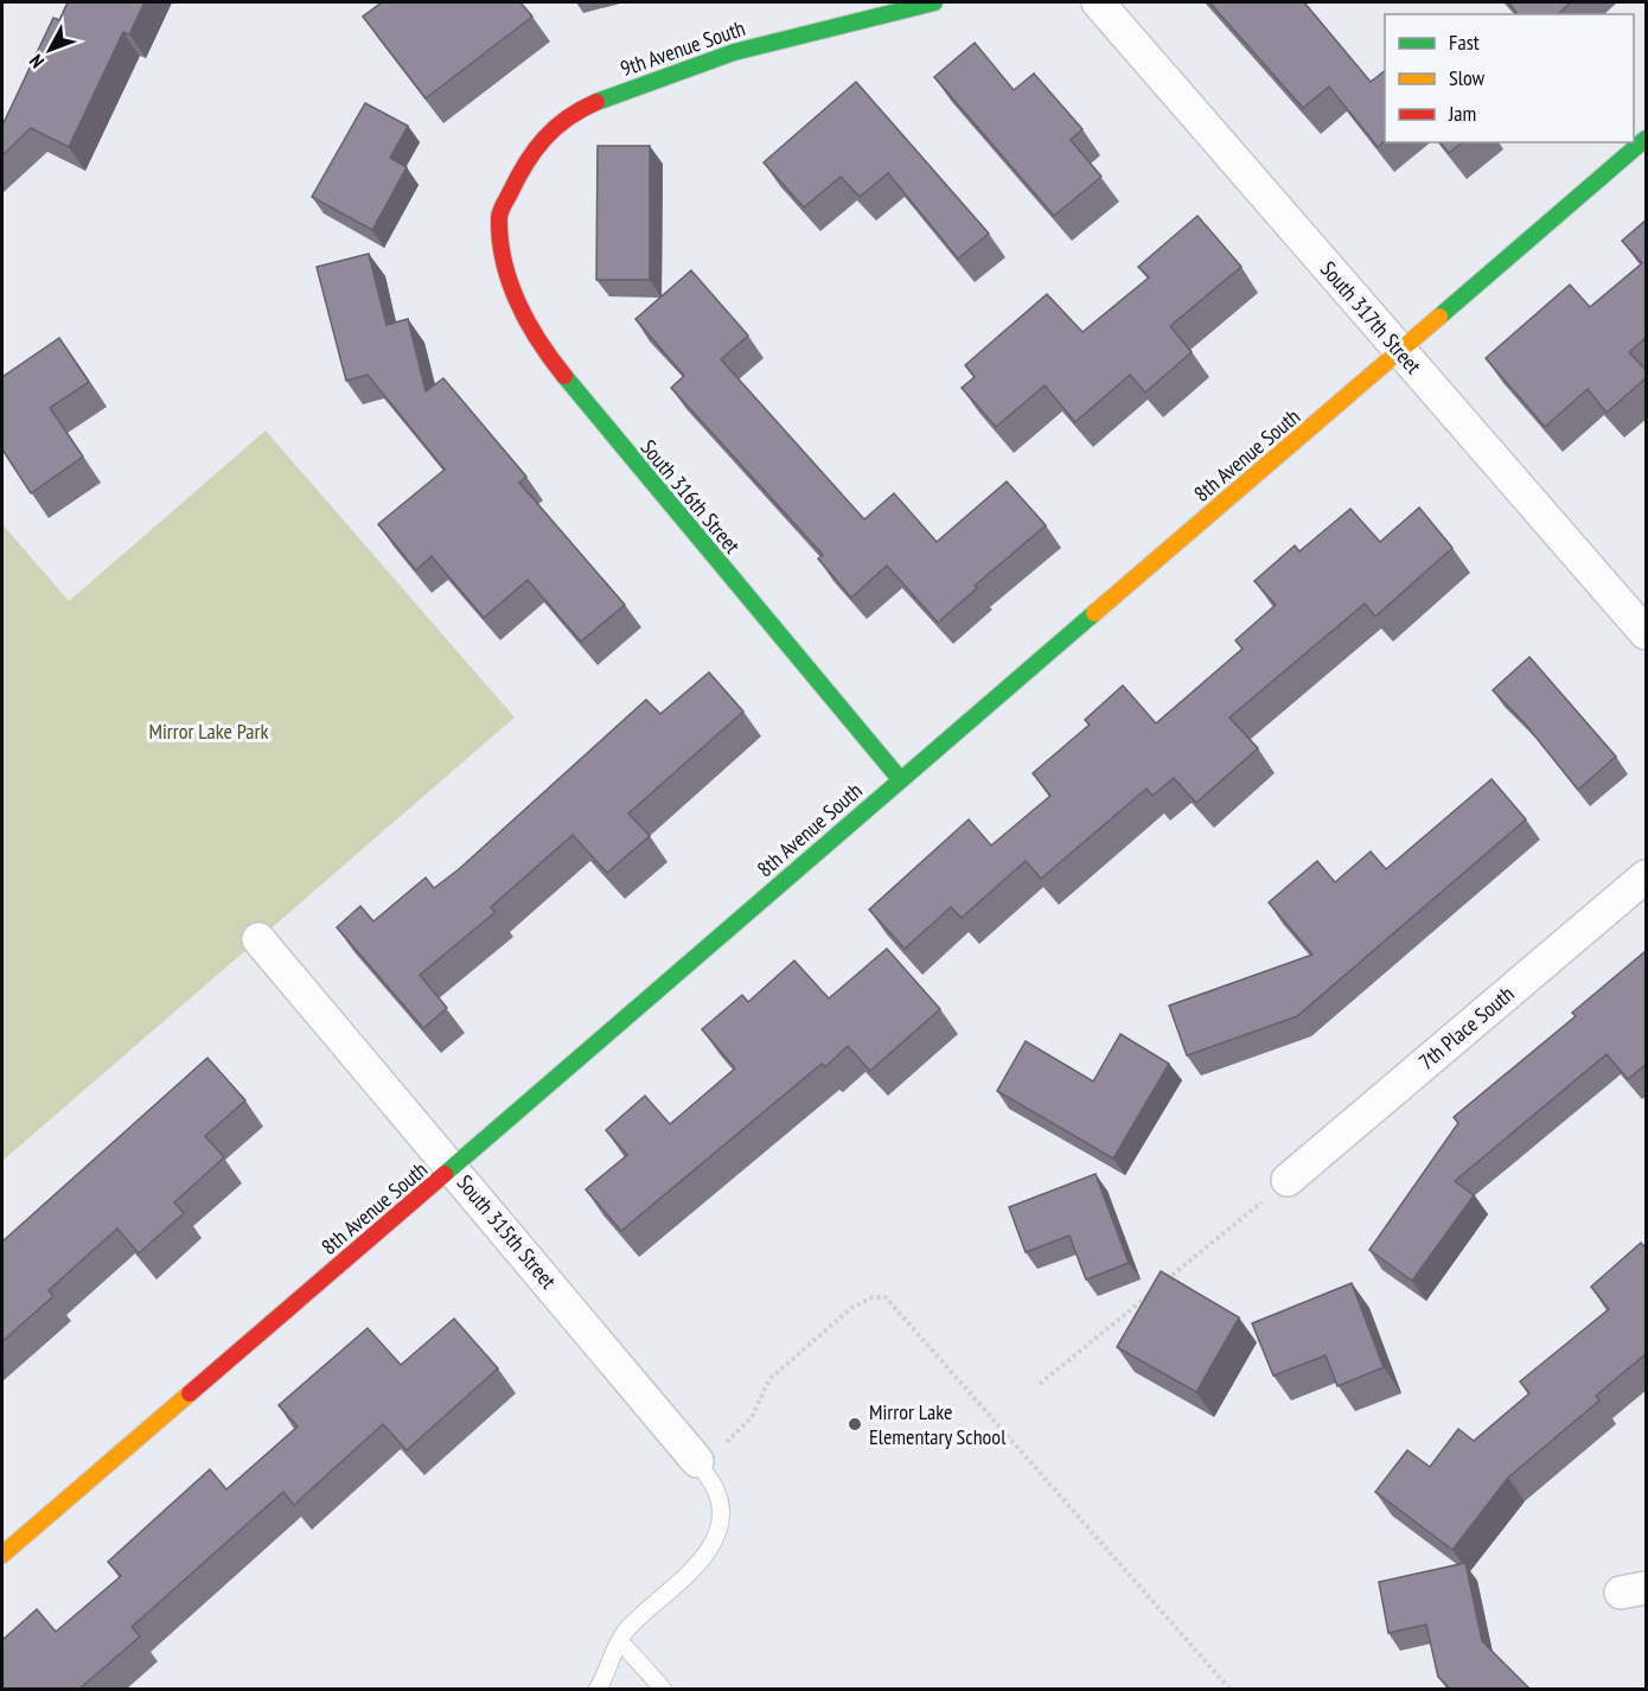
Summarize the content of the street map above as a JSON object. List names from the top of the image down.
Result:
{
  "streets": {
    "street": [
      "9th Avenue South",
      "South 317th Street",
      "8th Avenue South",
      "South 316th Street",
      "7th Place South",
      "South 315th Street"
    ]
  },
  "crossings": [
    ["9th Avenue South", "South 316th Street"],
    ["South 317th Street", "8th Avenue South"],
    ["8th Avenue South", "South 316th Street"],
    ["8th Avenue South", "South 315th Street"]
  ],
  "parks": ["Mirror Lake Park"],
  "places": ["Mirror Lake Elementary School"],
  "legend": ["Fast", "Slow", "Jam"],
  "north": "bottom left"
}
